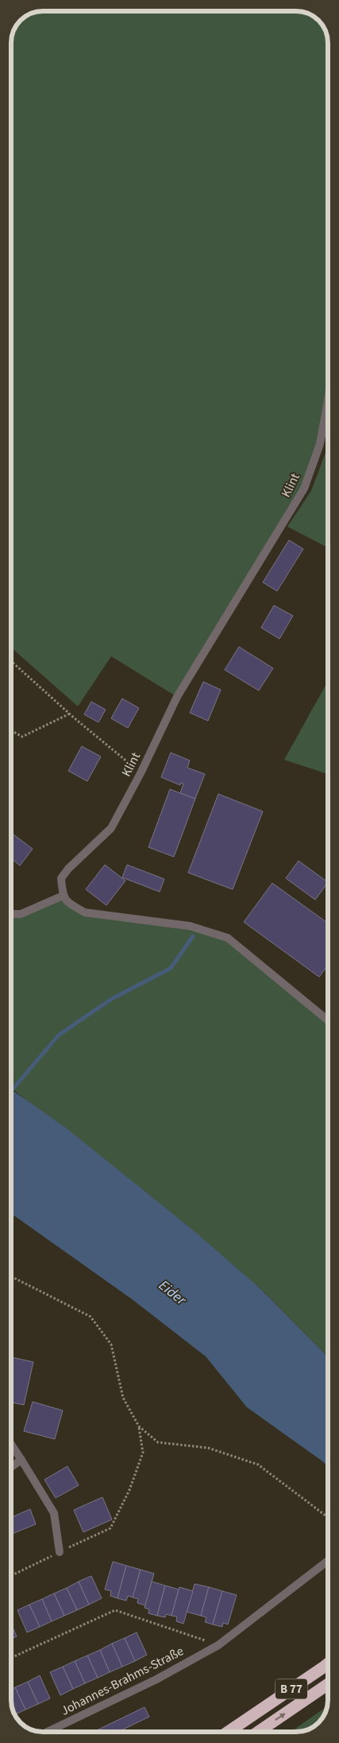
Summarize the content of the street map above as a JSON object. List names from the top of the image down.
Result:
{
  "streets": {
    "highway": ["B 77"],
    "street": ["Klint", "Johannes-Brahms-Straße"]
  },
  "water": ["Eider"]
}
